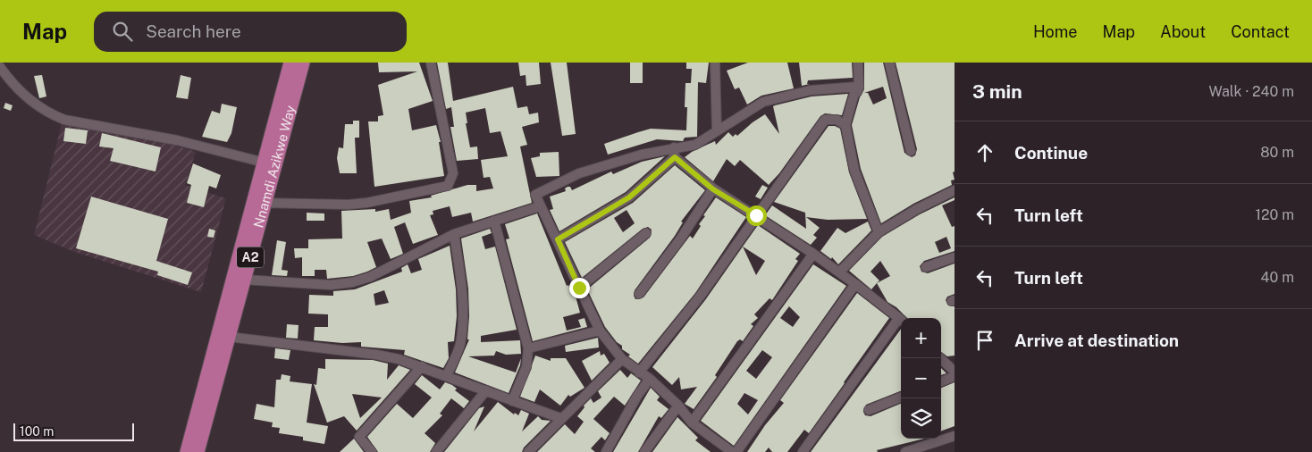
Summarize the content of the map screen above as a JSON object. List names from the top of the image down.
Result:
{
  "streets": {
    "highway": ["Nnamdi Azikwe Way", "A2"]
  },
  "scale_bar": "100 m",
  "page": {
    "header": "Map",
    "search": "Search here",
    "nav": [
      "Home",
      "Map",
      "About",
      "Contact"
    ],
    "heading": ["3 min", "Walk · 240 m"],
    "list": [
      ["Continue", "80 m"],
      ["Turn left", "120 m"],
      ["Turn left", "40 m"],
      "Arrive at destination"
    ],
    "map_buttons": ["+", "−"],
    "scale": "100 m"
  }
}
